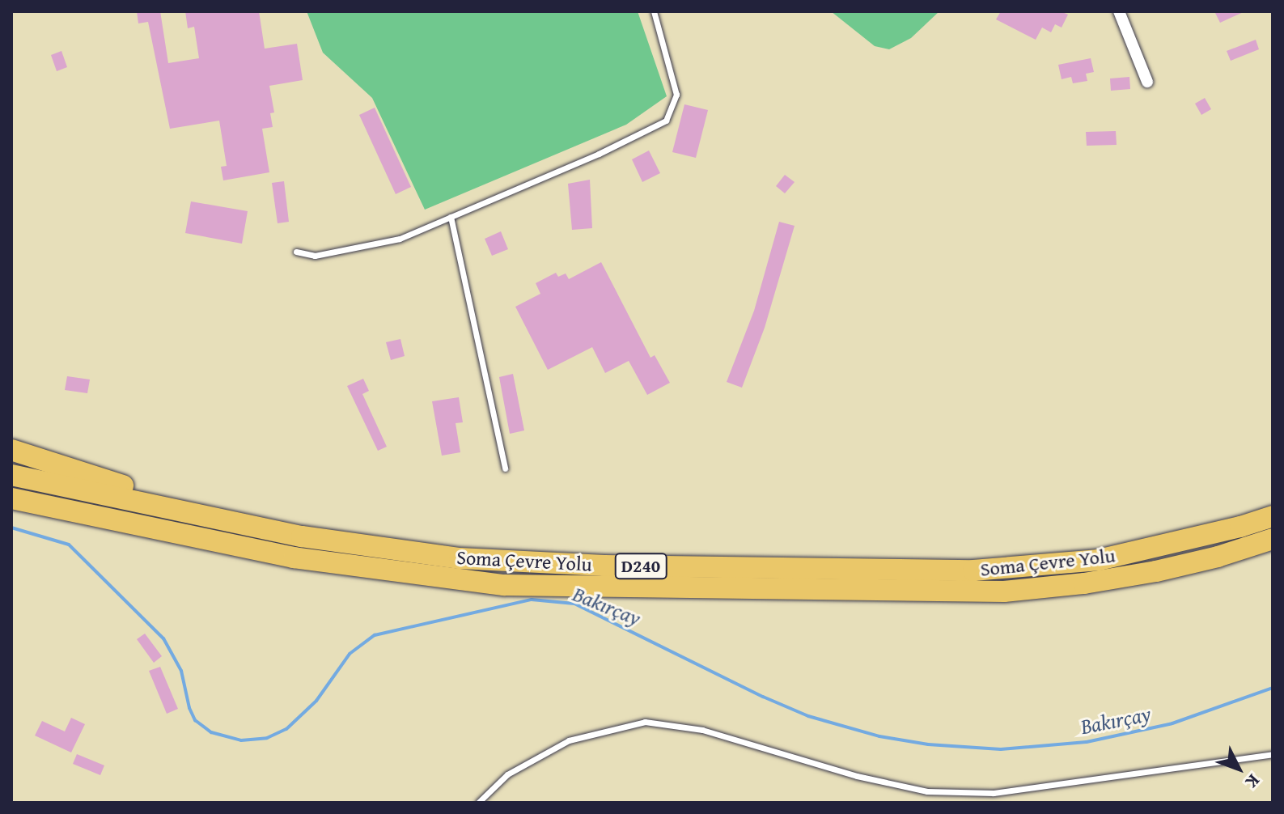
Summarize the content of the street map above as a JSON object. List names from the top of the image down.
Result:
{
  "streets": {
    "highway": ["Soma Çevre Yolu", "D240"]
  },
  "water": ["Bakırçay"],
  "north": "bottom right"
}
